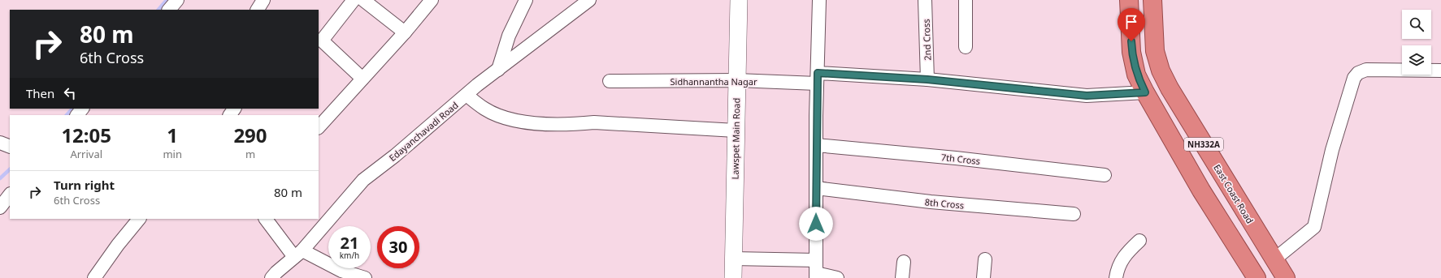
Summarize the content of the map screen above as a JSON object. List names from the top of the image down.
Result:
{
  "streets": {
    "highway": ["NH332A", "East Coast Road"],
    "street": [
      "2nd Cross",
      "Sidhannantha Nagar",
      "Edayanchavadi Road",
      "Lawspet Main Road",
      "7th Cross",
      "8th Cross"
    ]
  },
  "crossings": [
    ["2nd Cross", "Sidhannantha Nagar"],
    ["Sidhannantha Nagar", "Lawspet Main Road"],
    ["Sidhannantha Nagar", "NH332A"]
  ],
  "page": {
    "turn": ["80 m", "6th Cross"],
    "then": "Then",
    "eta": [
      "12:05",
      "Arrival",
      "1",
      "min",
      "290",
      "m"
    ],
    "list": [
      {
        "name": "Turn right",
        "note": "6th Cross",
        "value": "80 m"
      }
    ],
    "speed": "21 km/h",
    "limit": "30"
  }
}
